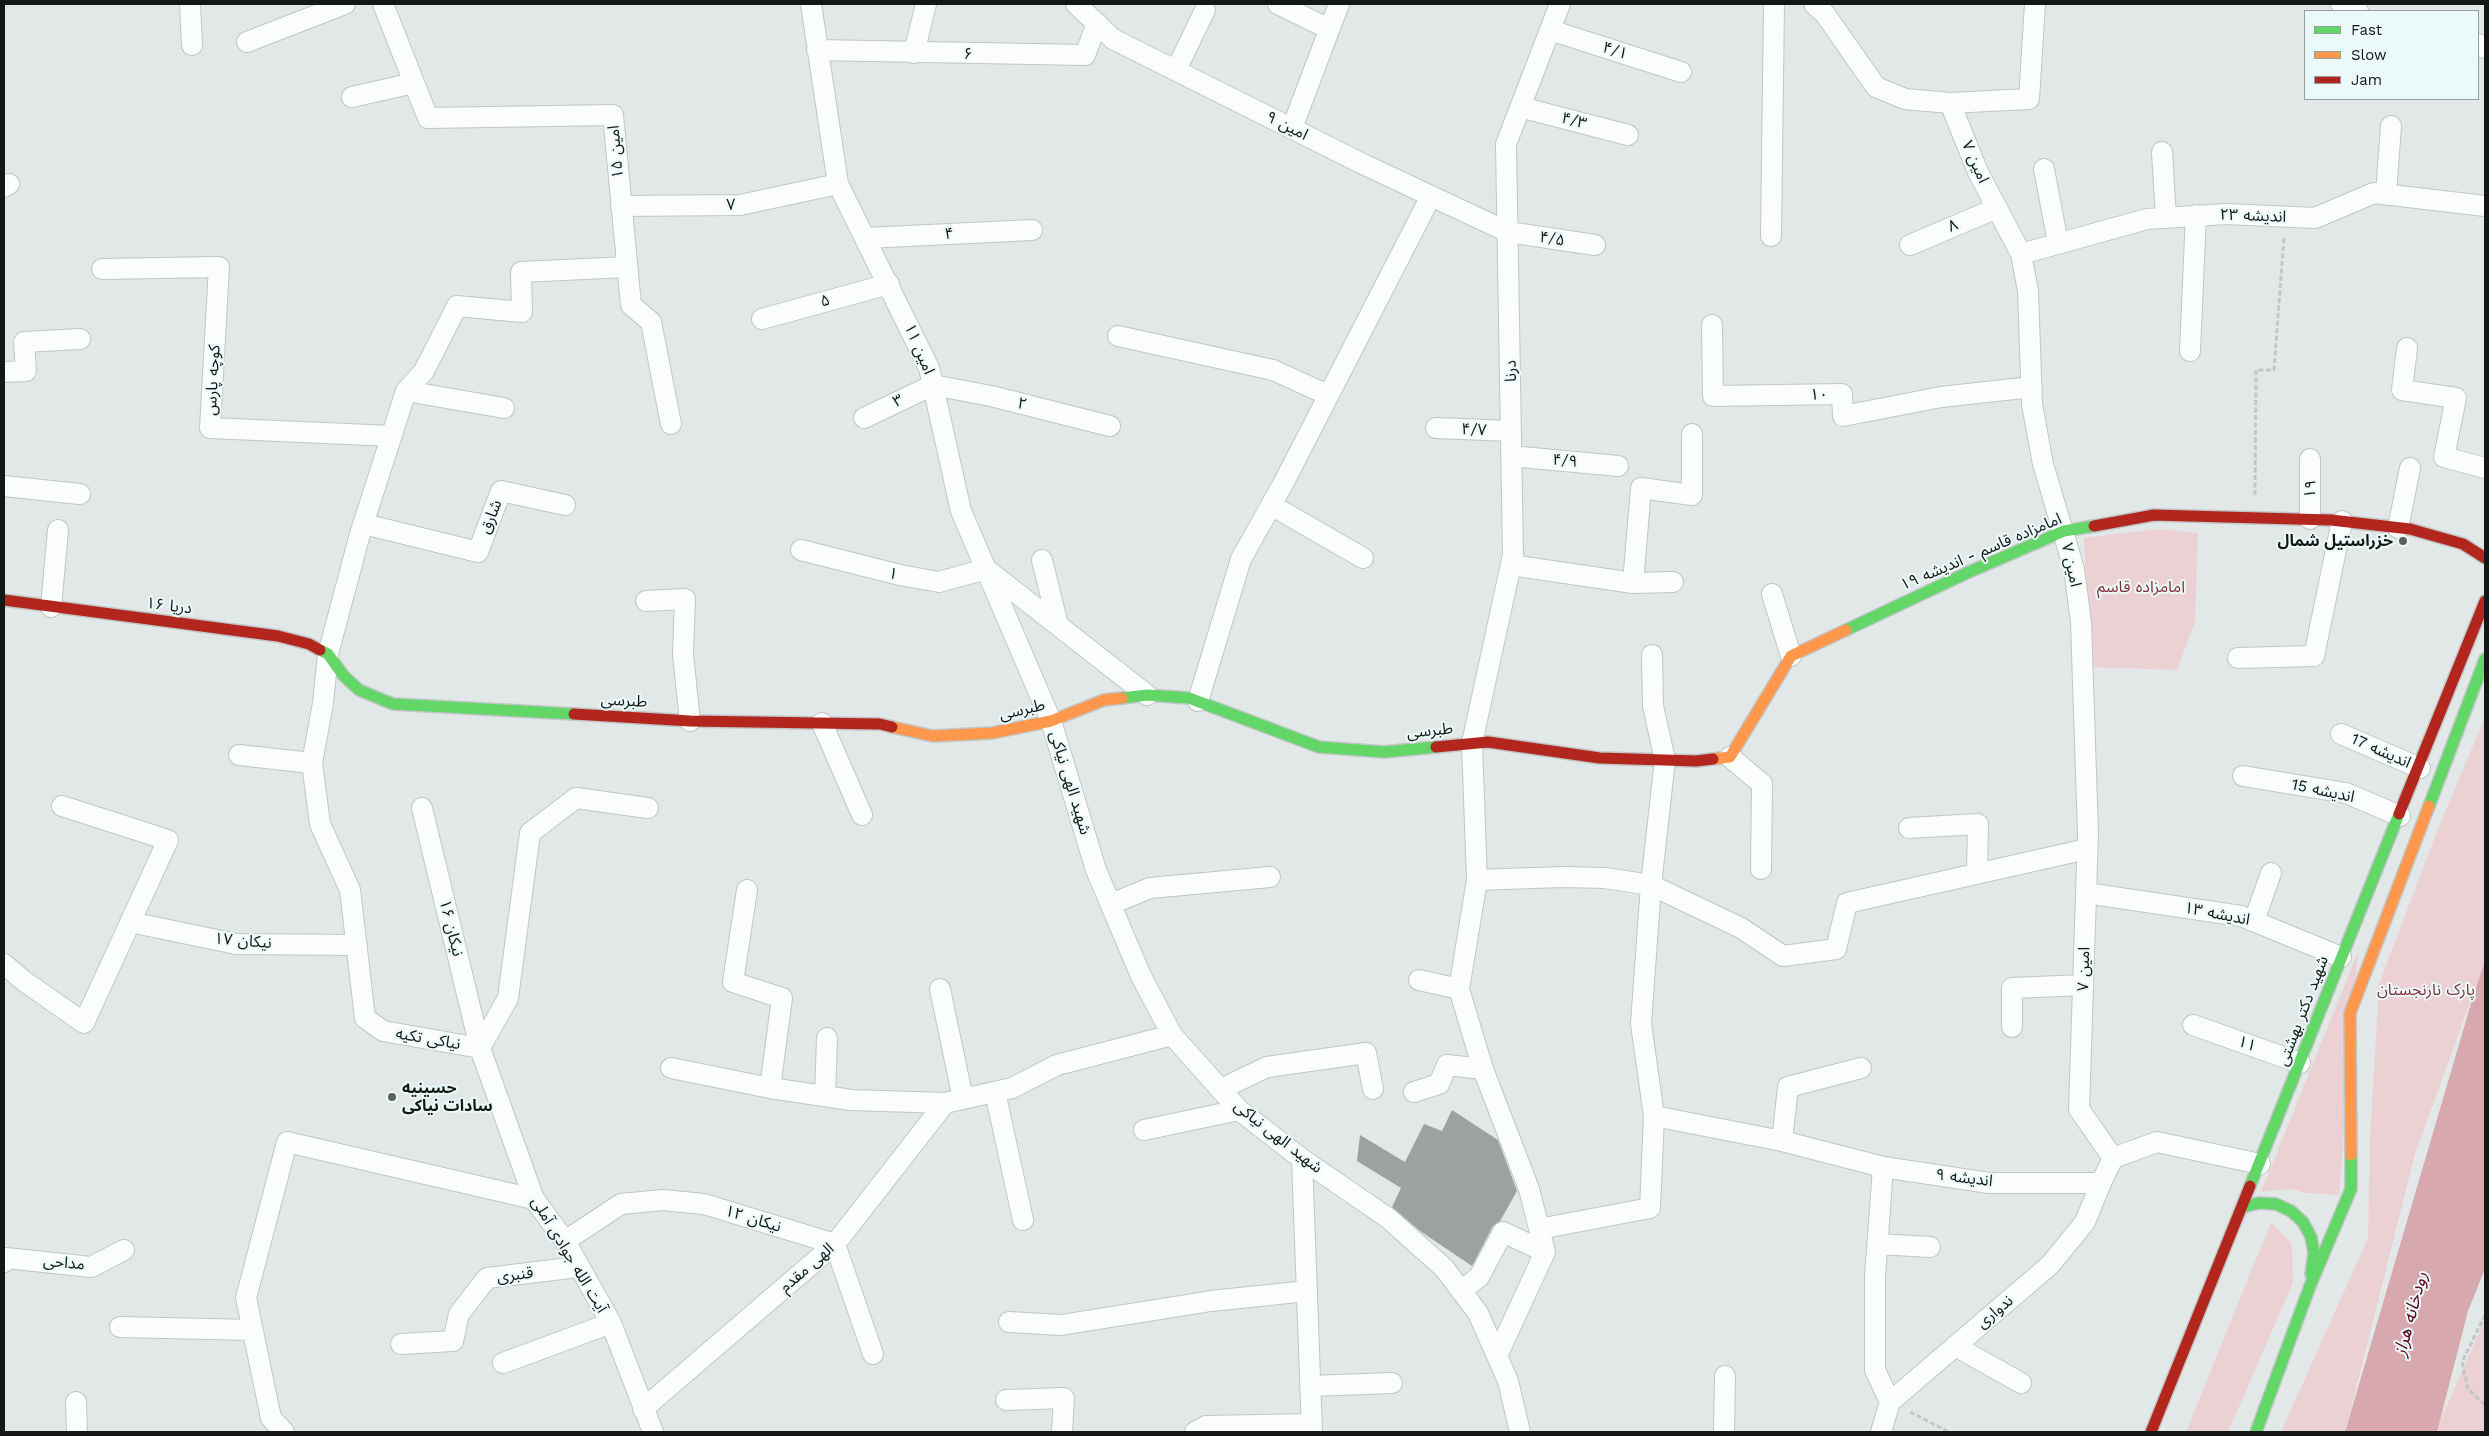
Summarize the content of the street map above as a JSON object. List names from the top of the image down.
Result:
{
  "streets": {
    "street": [
      "۴/۱",
      "۶",
      "۴/۳",
      "امین ۹",
      "امین ۱۵",
      "امین ۷",
      "۷",
      "اندیشه ۲۳",
      "۸",
      "۴",
      "۴/۵",
      "۵",
      "امین ۱۱",
      "درنا",
      "کوچه پارس",
      "۱۰",
      "۳",
      "۲",
      "۴/۷",
      "۴/۹",
      "۱۹",
      "شارق",
      "امامزاده قاسم - اندیشه ۱۹",
      "۱",
      "دریا ۱۶",
      "طبرسی",
      "اندیشه 17",
      "شهید الهی نیاکی",
      "اندیشه 15",
      "اندیشه ۱۳",
      "نیکان ۱۶",
      "نیکان ۱۷",
      "شهید دکتر بهشتی",
      "نیاکی تکیه",
      "۱۱",
      "اندیشه ۹",
      "نیکان ۱۲",
      "آیت الله جوادی آملی",
      "مداحی",
      "الهی مقدم",
      "قنبری",
      "ندواری"
    ]
  },
  "crossings": [
    ["۴/۱", "درنا"],
    ["۶", "امین ۹"],
    ["۶", "امین ۱۱"],
    ["۴/۳", "درنا"],
    ["امین ۹", "۴/۵"],
    ["امین ۹", "درنا"],
    ["امین ۱۵", "۷"],
    ["امین ۷", "اندیشه ۲۳"],
    ["امین ۷", "۸"],
    ["امین ۷", "۱۰"],
    ["امین ۷", "امامزاده قاسم - اندیشه ۱۹"],
    ["امین ۷", "اندیشه ۱۳"],
    ["۷", "امین ۱۱"],
    ["۴", "امین ۱۱"],
    ["۴/۵", "درنا"],
    ["۵", "امین ۱۱"],
    ["امین ۱۱", "۳"],
    ["امین ۱۱", "۲"],
    ["امین ۱۱", "۱"],
    ["امین ۱۱", "طبرسی"],
    ["امین ۱۱", "شهید الهی نیاکی"],
    ["درنا", "۴/۷"],
    ["درنا", "۴/۹"],
    ["درنا", "طبرسی"],
    ["کوچه پارس", "نیاکی تکیه"],
    ["۳", "۲"],
    ["۱۹", "امامزاده قاسم - اندیشه ۱۹"],
    ["شارق", "نیاکی تکیه"],
    ["دریا ۱۶", "طبرسی"],
    ["دریا ۱۶", "نیاکی تکیه"],
    ["طبرسی", "شهید الهی نیاکی"],
    ["طبرسی", "نیاکی تکیه"],
    ["اندیشه 17", "شهید دکتر بهشتی"],
    ["اندیشه 15", "شهید دکتر بهشتی"],
    ["اندیشه ۱۳", "شهید دکتر بهشتی"],
    ["نیکان ۱۶", "نیاکی تکیه"],
    ["نیکان ۱۶", "آیت الله جوادی آملی"],
    ["نیکان ۱۷", "نیاکی تکیه"],
    ["شهید دکتر بهشتی", "۱۱"],
    ["نیاکی تکیه", "آیت الله جوادی آملی"],
    ["اندیشه ۹", "ندواری"],
    ["نیکان ۱۲", "آیت الله جوادی آملی"],
    ["نیکان ۱۲", "الهی مقدم"],
    ["آیت الله جوادی آملی", "الهی مقدم"],
    ["آیت الله جوادی آملی", "قنبری"]
  ],
  "water": ["رودخانه هراز"],
  "parks": ["امامزاده قاسم", "پارک نارنجستان"],
  "places": ["خزراستیل شمال", "حسینیه سادات نیاکی"],
  "legend": ["Fast", "Slow", "Jam"]
}
